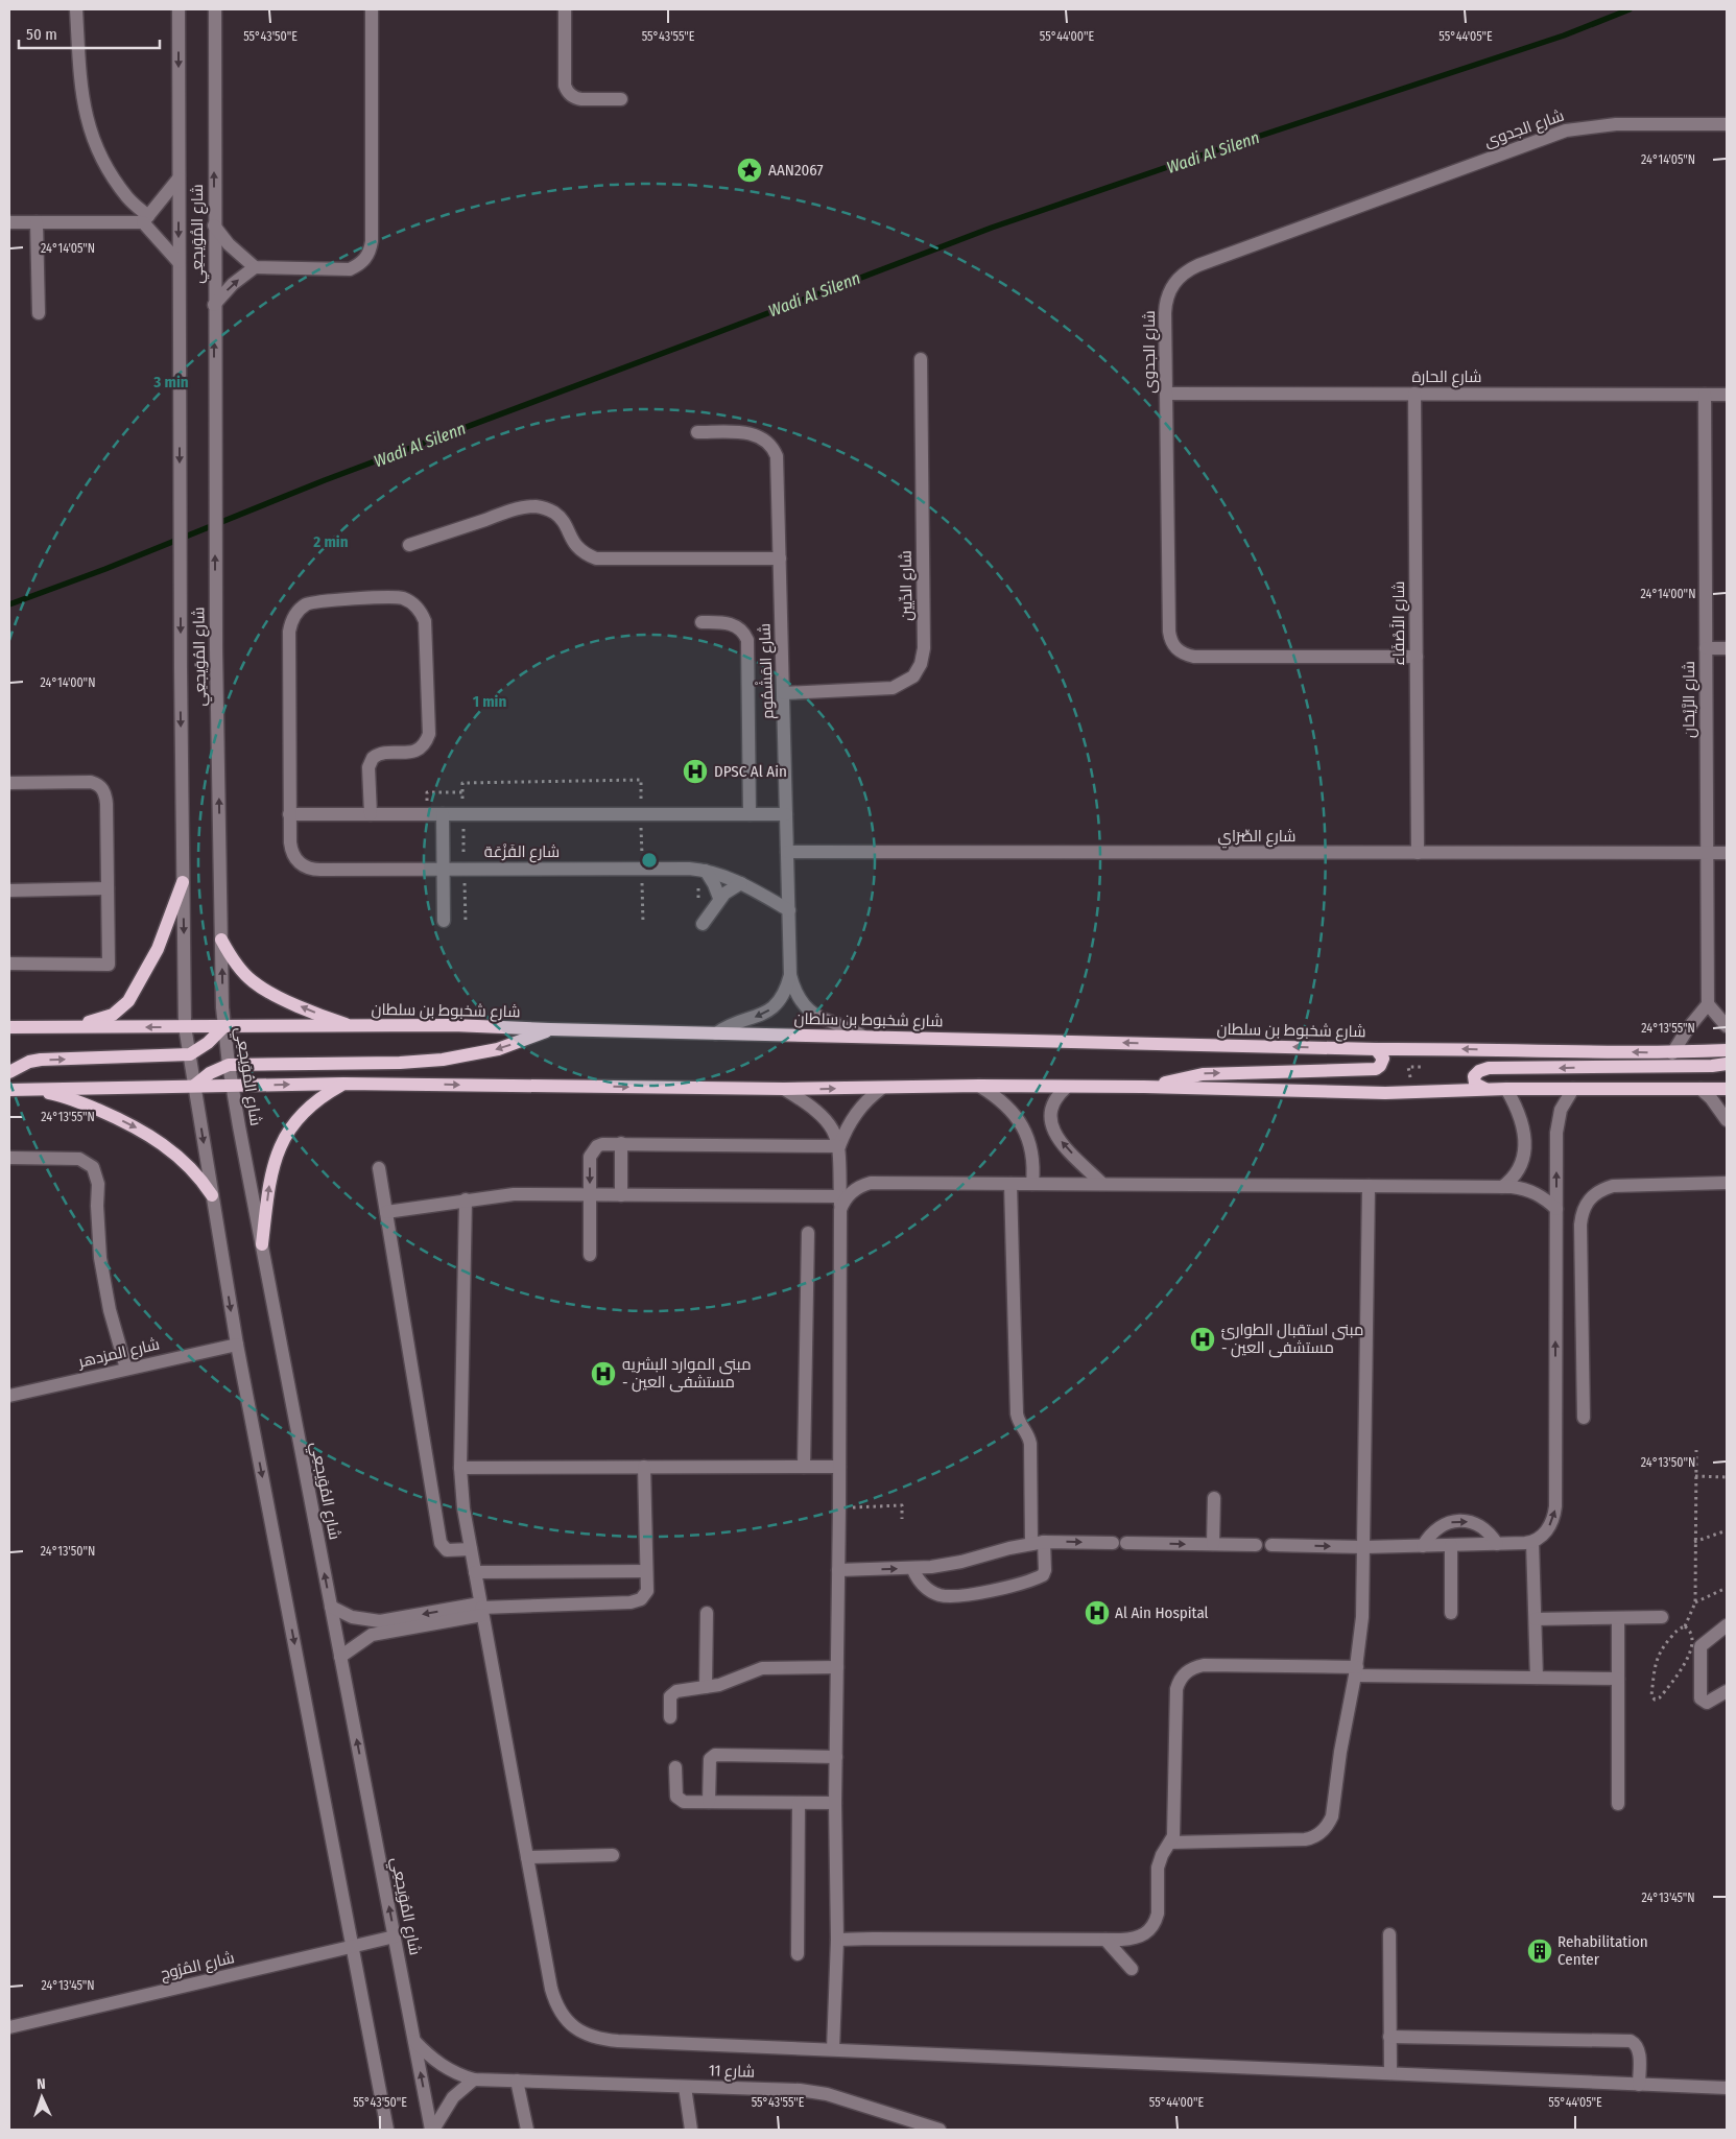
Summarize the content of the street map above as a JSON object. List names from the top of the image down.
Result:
{
  "streets": {
    "main road": ["شارع شخبوط بن سلطان"],
    "street": [
      "شارع الجدوى",
      "شارع المُوَيجعِي",
      "شارع الحارة",
      "شارع الدِّيين",
      "شارع الأَصْفَاء",
      "شارع المَشْمُوم",
      "شارع الرَّيْحَان",
      "شارع الصِّرَاي",
      "شارع الفَزْعَة",
      "شارع المزدهر",
      "شارع المُرُوج",
      "شارع 11"
    ]
  },
  "crossings": [
    ["شارع الجدوى", "شارع الحارة"],
    ["شارع الجدوى", "شارع الأَصْفَاء"],
    ["شارع المُوَيجعِي", "شارع شخبوط بن سلطان"],
    ["شارع المُوَيجعِي", "شارع المزدهر"],
    ["شارع المُوَيجعِي", "شارع المُرُوج"],
    ["شارع الحارة", "شارع الأَصْفَاء"],
    ["شارع الحارة", "شارع الرَّيْحَان"],
    ["شارع الدِّيين", "شارع المَشْمُوم"],
    ["شارع الأَصْفَاء", "شارع الصِّرَاي"],
    ["شارع المَشْمُوم", "شارع الصِّرَاي"],
    ["شارع المَشْمُوم", "شارع الفَزْعَة"],
    ["شارع المَشْمُوم", "شارع شخبوط بن سلطان"],
    ["شارع الرَّيْحَان", "شارع الصِّرَاي"]
  ],
  "water": ["Wadi Al Silenn"],
  "places": {
    "place": ["AAN2067"],
    "hospital": [
      "DPSC Al Ain",
      "مبنى استقبال الطوارئ - مستشفى العين",
      "مبنى الموارد البشريه - مستشفى العين",
      "Al Ain Hospital"
    ],
    "building": ["Rehabilitation Center"]
  },
  "scale_bar": "50 m",
  "north": "top",
  "coordinates": [
    "55°43'50\"E",
    "55°43'55\"E",
    "55°44'00\"E",
    "55°44'05\"E",
    "24°14'05\"N",
    "24°14'00\"N",
    "24°13'55\"N",
    "24°13'50\"N",
    "24°13'45\"N"
  ],
  "rings": ["3 min", "2 min", "1 min"]
}
